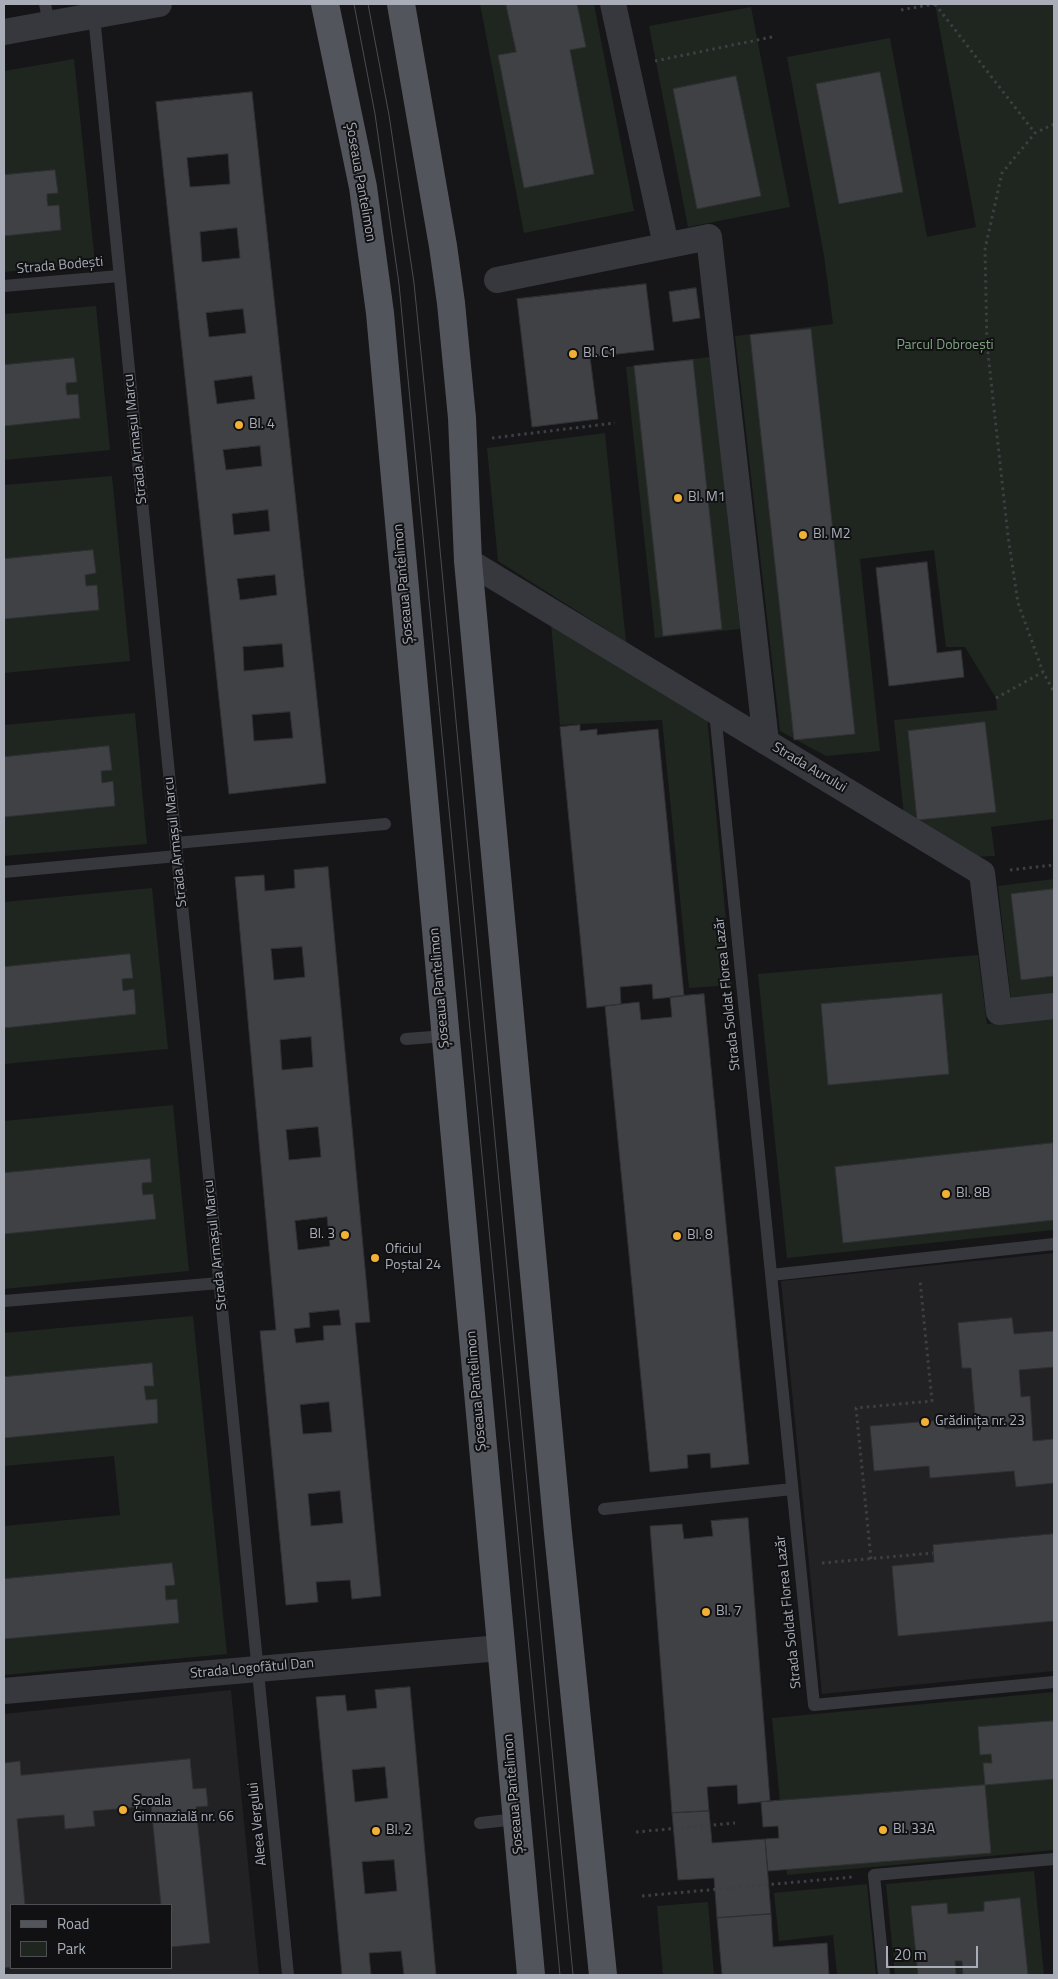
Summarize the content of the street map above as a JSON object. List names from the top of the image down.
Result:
{
  "streets": {
    "main road": ["Șoseaua Pantelimon"],
    "street": ["Strada Aurului", "Strada Logofătul Dan"],
    "lane": [
      "Strada Bodești",
      "Strada Armașul Marcu",
      "Strada Soldat Florea Lazăr",
      "Aleea Vergului"
    ]
  },
  "crossings": [
    ["Șoseaua Pantelimon", "Strada Logofătul Dan"],
    ["Strada Bodești", "Strada Armașul Marcu"],
    ["Strada Armașul Marcu", "Strada Logofătul Dan"],
    ["Strada Armașul Marcu", "Aleea Vergului"],
    ["Strada Aurului", "Strada Soldat Florea Lazăr"],
    ["Strada Logofătul Dan", "Aleea Vergului"]
  ],
  "parks": ["Parcul Dobroești"],
  "places": [
    "Bl. C1",
    "Bl. 4",
    "Bl. M1",
    "Bl. M2",
    "Bl. 8B",
    "Bl. 3",
    "Bl. 8",
    "Oficiul Poștal 24",
    "Grădinița nr. 23",
    "Bl. 7",
    "Școala Gimnazială nr. 66",
    "Bl. 33A",
    "Bl. 2"
  ],
  "legend": ["Road", "Park"],
  "scale_bar": "20 m"
}
